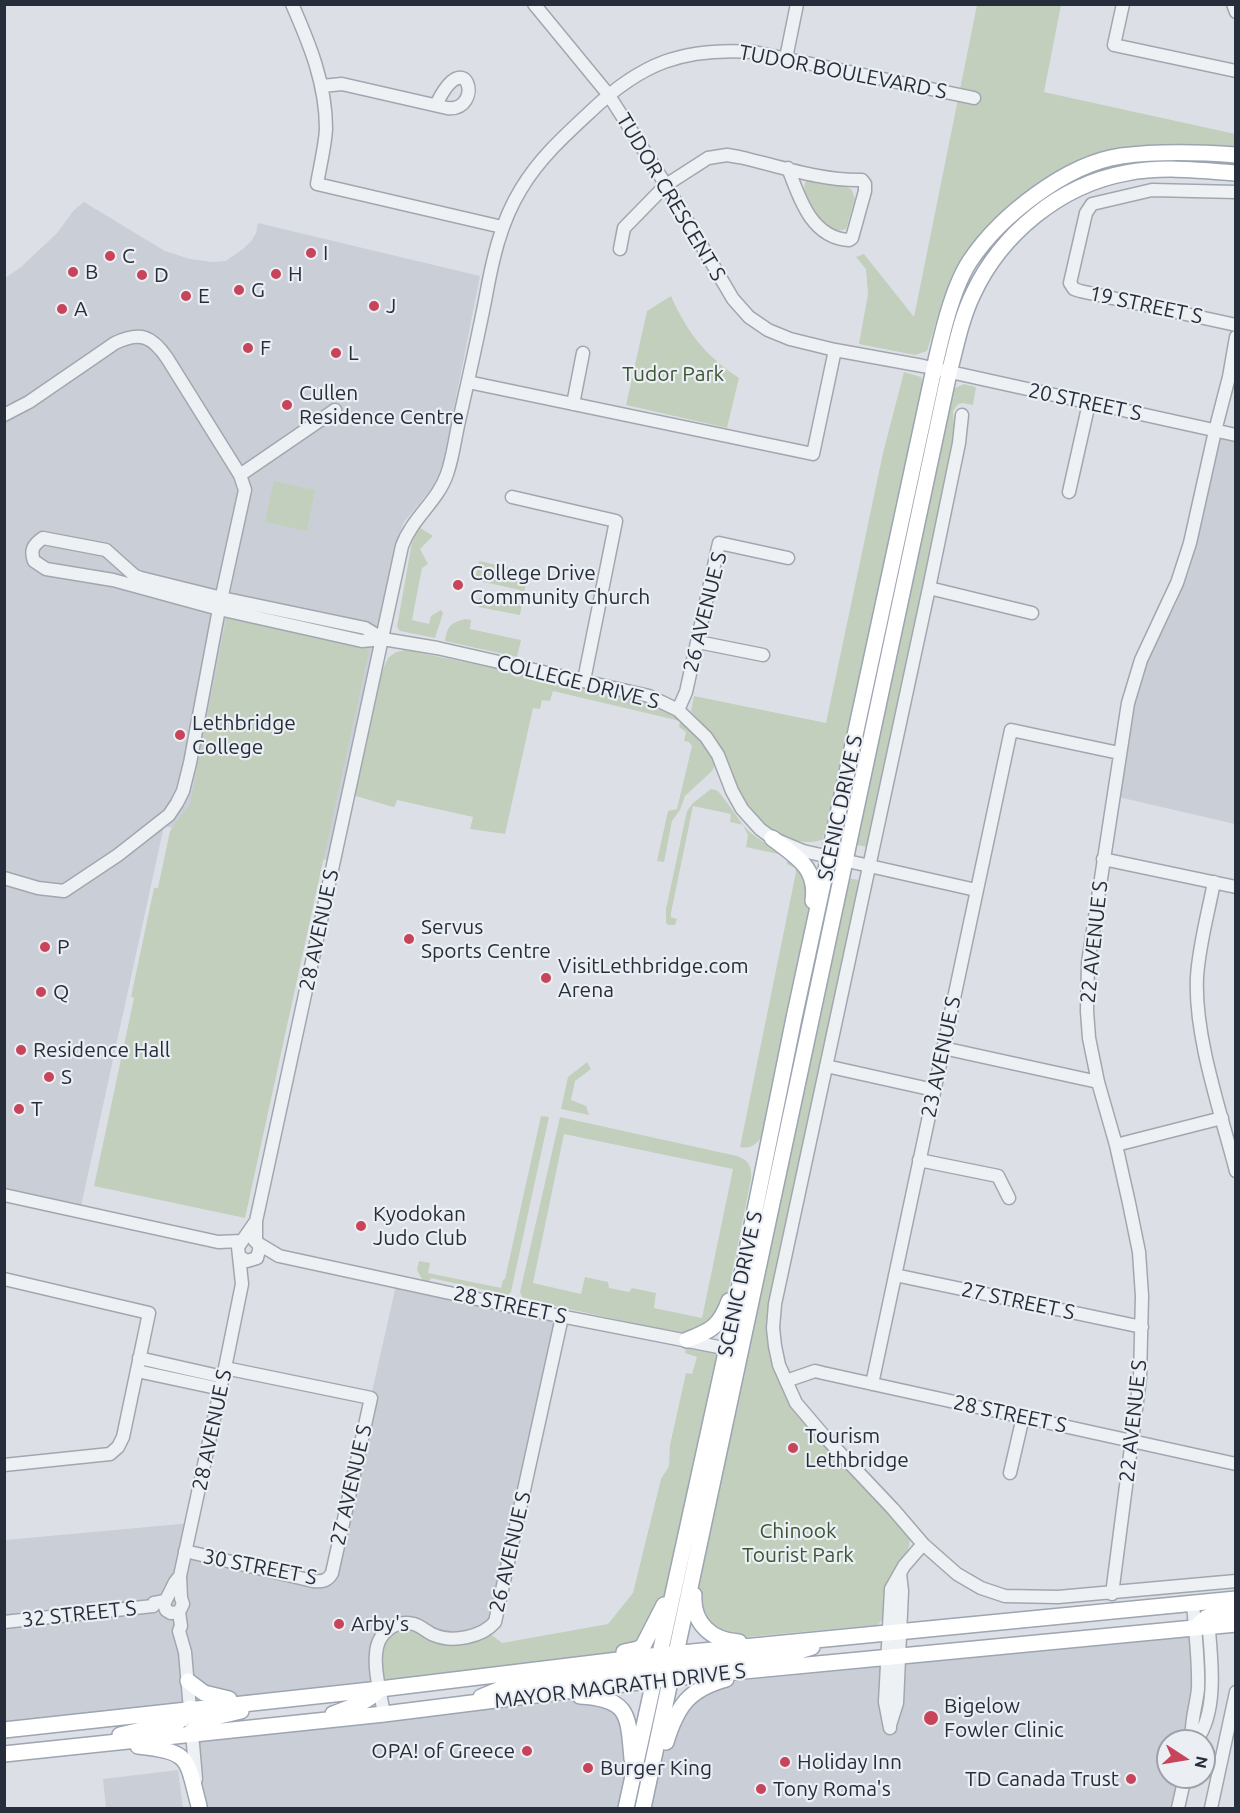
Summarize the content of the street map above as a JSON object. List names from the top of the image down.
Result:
{
  "streets": {
    "main road": ["SCENIC DRIVE S", "MAYOR MAGRATH DRIVE S"],
    "street": [
      "TUDOR BOULEVARD S",
      "TUDOR CRESCENT S",
      "19 STREET S",
      "20 STREET S",
      "26 AVENUE S",
      "COLLEGE DRIVE S",
      "28 AVENUE S",
      "22 AVENUE S",
      "23 AVENUE S",
      "27 STREET S",
      "28 STREET S",
      "27 AVENUE S",
      "30 STREET S",
      "32 STREET S"
    ]
  },
  "crossings": [
    ["TUDOR BOULEVARD S", "TUDOR CRESCENT S"],
    ["TUDOR BOULEVARD S", "COLLEGE DRIVE S"],
    ["TUDOR BOULEVARD S", "28 AVENUE S"],
    ["TUDOR CRESCENT S", "20 STREET S"],
    ["TUDOR CRESCENT S", "SCENIC DRIVE S"],
    ["20 STREET S", "SCENIC DRIVE S"],
    ["20 STREET S", "22 AVENUE S"],
    ["26 AVENUE S", "COLLEGE DRIVE S"],
    ["26 AVENUE S", "28 STREET S"],
    ["26 AVENUE S", "MAYOR MAGRATH DRIVE S"],
    ["COLLEGE DRIVE S", "SCENIC DRIVE S"],
    ["COLLEGE DRIVE S", "28 AVENUE S"],
    ["COLLEGE DRIVE S", "23 AVENUE S"],
    ["SCENIC DRIVE S", "28 STREET S"],
    ["SCENIC DRIVE S", "MAYOR MAGRATH DRIVE S"],
    ["28 AVENUE S", "27 AVENUE S"],
    ["28 AVENUE S", "30 STREET S"],
    ["28 AVENUE S", "32 STREET S"],
    ["28 AVENUE S", "MAYOR MAGRATH DRIVE S"],
    ["22 AVENUE S", "23 AVENUE S"],
    ["22 AVENUE S", "27 STREET S"],
    ["22 AVENUE S", "28 STREET S"],
    ["23 AVENUE S", "27 STREET S"],
    ["23 AVENUE S", "28 STREET S"],
    ["27 AVENUE S", "30 STREET S"]
  ],
  "parks": ["Tudor Park", "Chinook Tourist Park"],
  "places": [
    "I",
    "C",
    "B",
    "H",
    "D",
    "G",
    "E",
    "J",
    "A",
    "F",
    "L",
    "Cullen Residence Centre",
    "College Drive Community Church",
    "Lethbridge College",
    "Servus Sports Centre",
    "P",
    "VisitLethbridge.com Arena",
    "Q",
    "Residence Hall",
    "S",
    "T",
    "Kyodokan Judo Club",
    "Tourism Lethbridge",
    "Arby's",
    "Bigelow Fowler Clinic",
    "OPA! of Greece",
    "Holiday Inn",
    "Burger King",
    "TD Canada Trust",
    "Tony Roma's"
  ],
  "north": "right"
}
